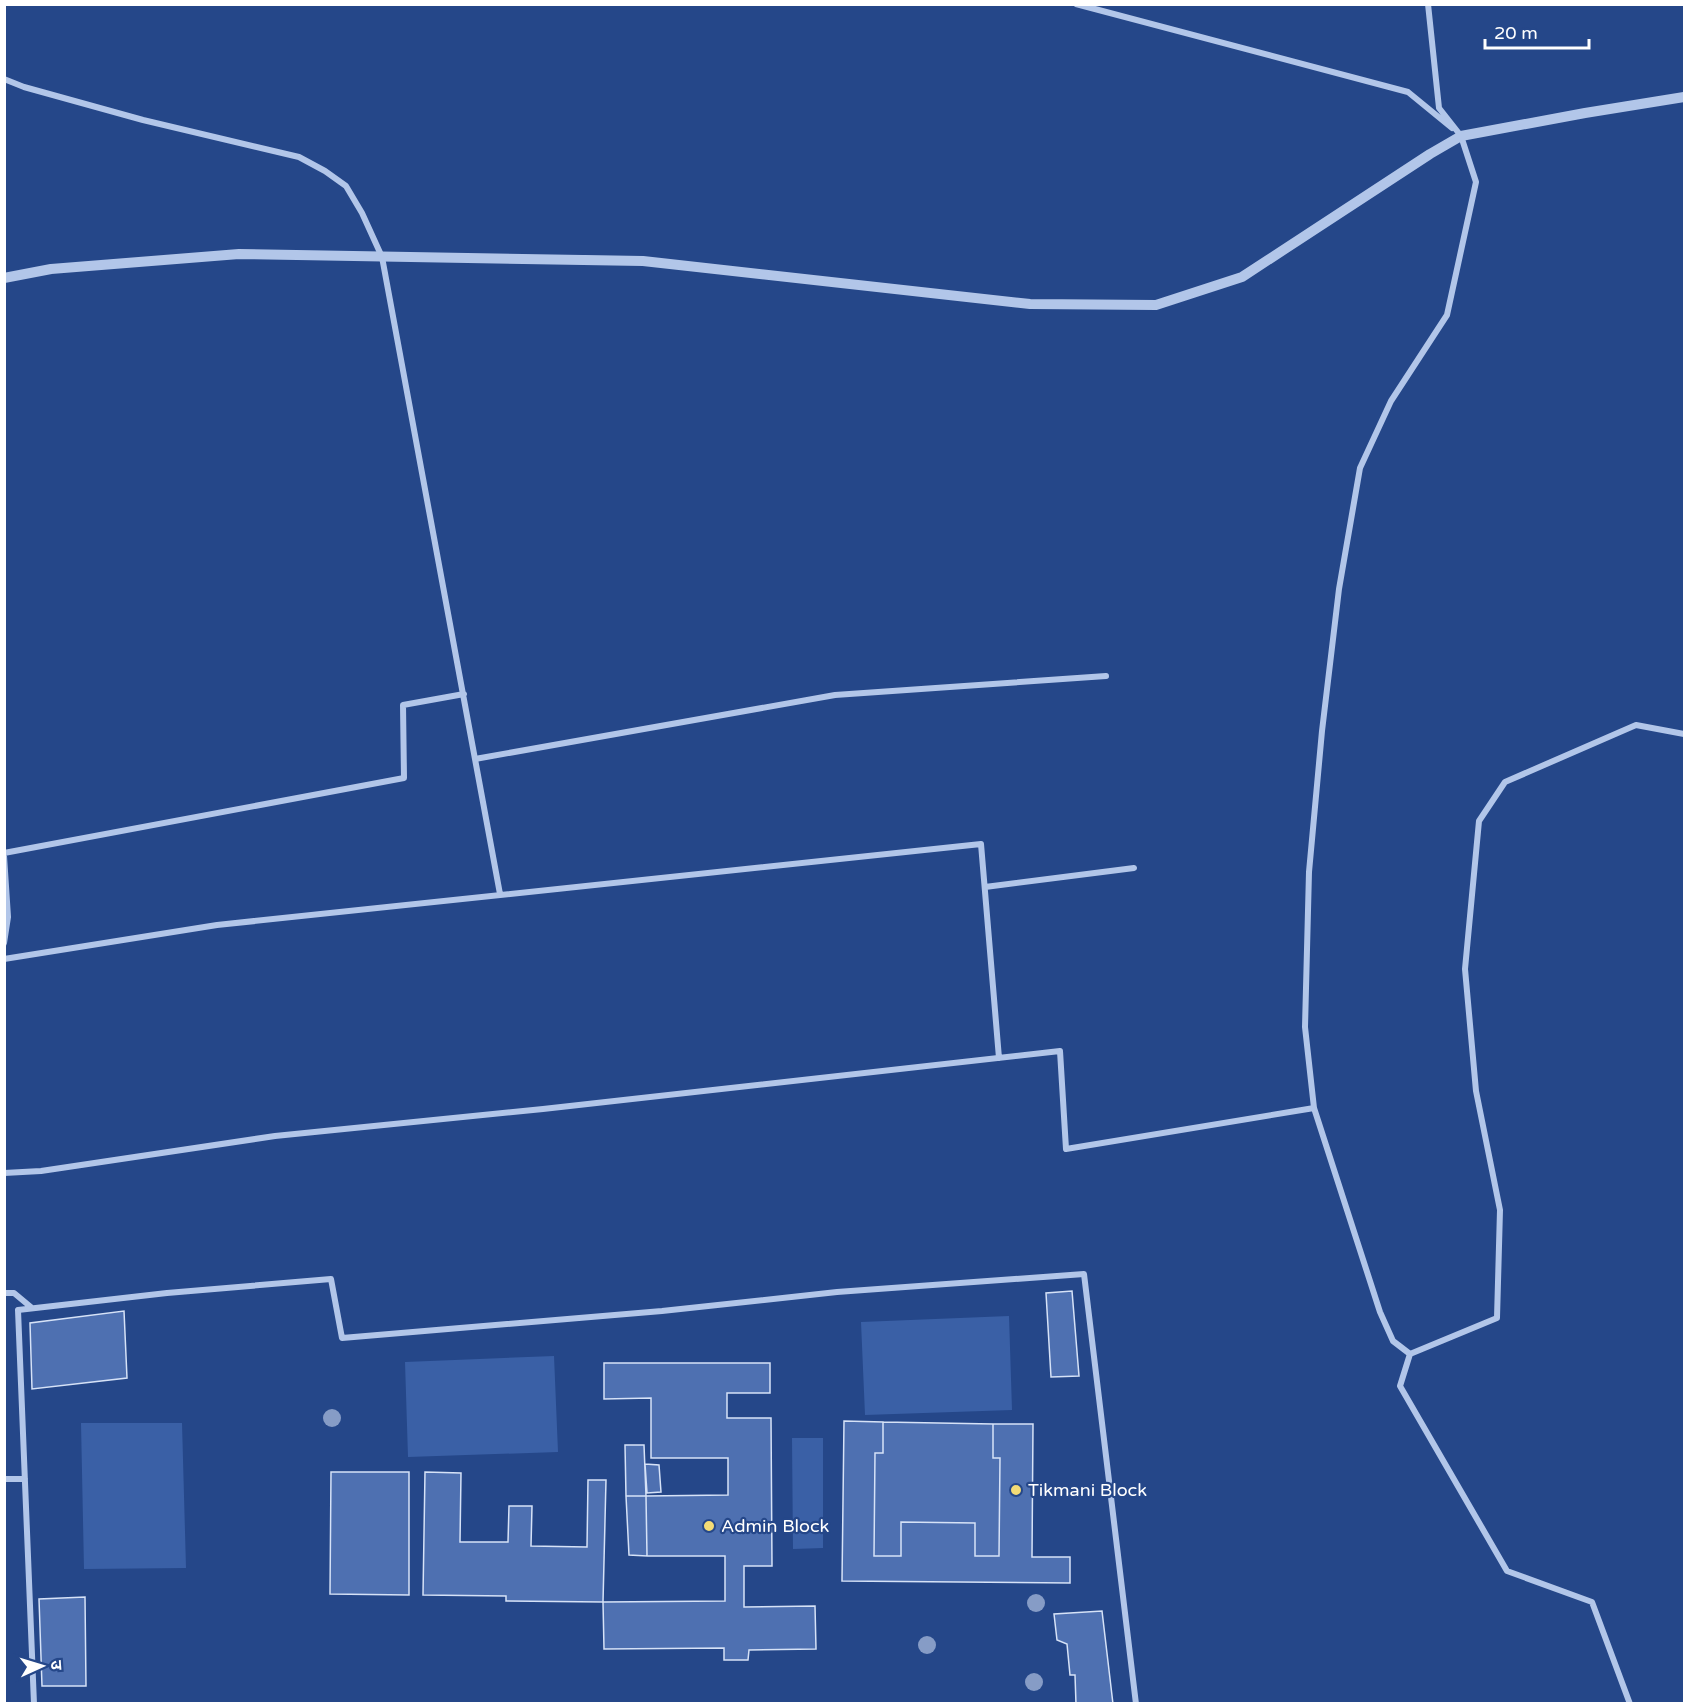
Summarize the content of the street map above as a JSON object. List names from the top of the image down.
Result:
{
  "places": ["Tikmani Block", "Admin Block"],
  "scale_bar": "20 m",
  "north": "right"
}
